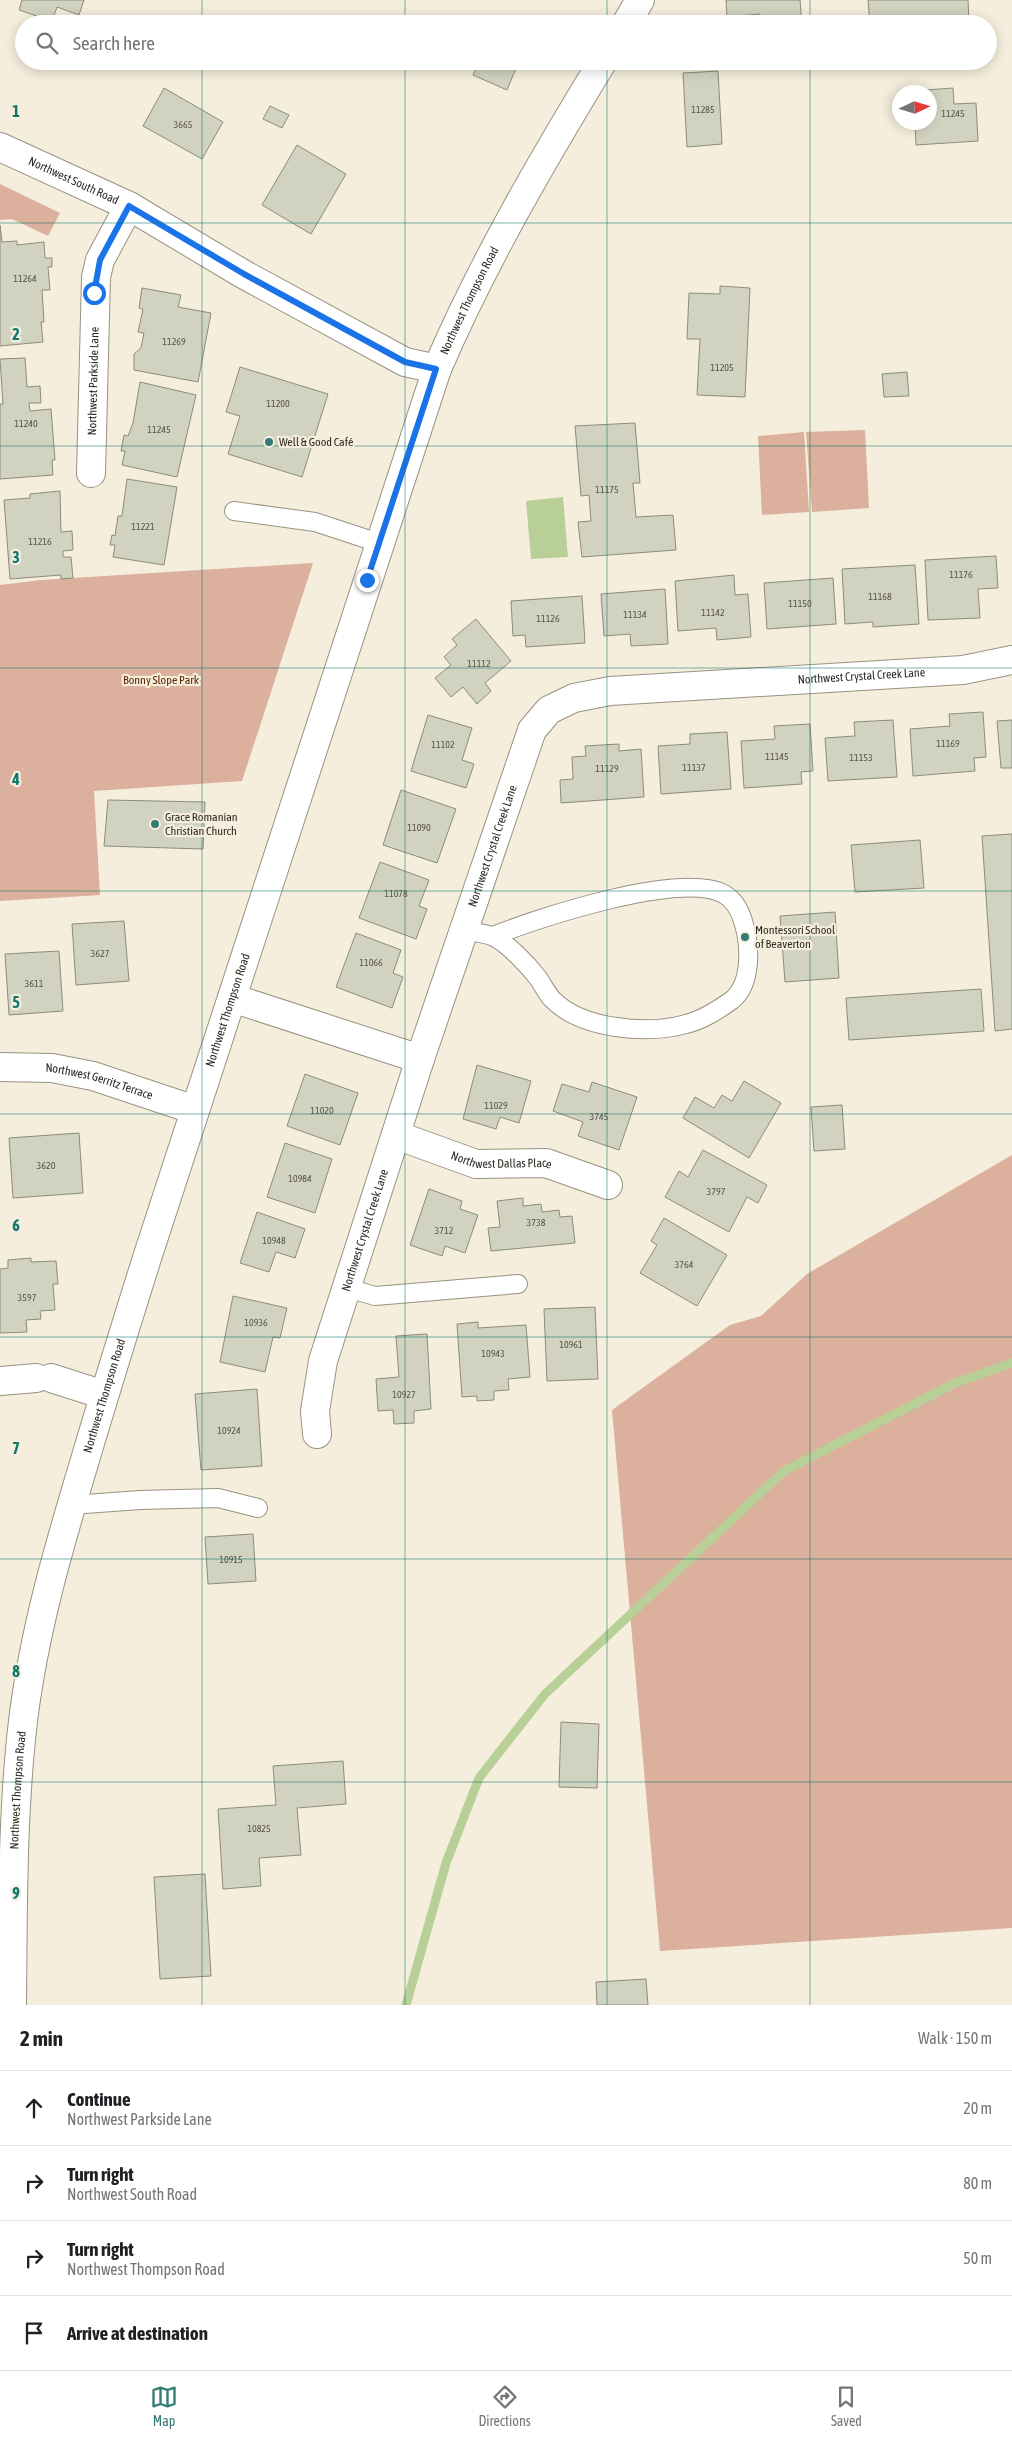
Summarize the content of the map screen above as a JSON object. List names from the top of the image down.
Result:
{
  "streets": {
    "street": [
      "Northwest South Road",
      "Northwest Thompson Road",
      "Northwest Parkside Lane",
      "Northwest Crystal Creek Lane",
      "Northwest Gerritz Terrace",
      "Northwest Dallas Place"
    ]
  },
  "crossings": [
    ["Northwest South Road", "Northwest Thompson Road"],
    ["Northwest South Road", "Northwest Parkside Lane"],
    ["Northwest Thompson Road", "Northwest Gerritz Terrace"],
    ["Northwest Crystal Creek Lane", "Northwest Dallas Place"]
  ],
  "parks": ["Bonny Slope Park"],
  "places": ["Well & Good Café", "Grace Romanian Christian Church", "Montessori School of Beaverton"],
  "house_numbers": [
    "11285",
    "11245",
    "3665",
    "11264",
    "11269",
    "11205",
    "11200",
    "11240",
    "11245",
    "11175",
    "11221",
    "11216",
    "11176",
    "11168",
    "11150",
    "11142",
    "11134",
    "11126",
    "11112",
    "11169",
    "11102",
    "11145",
    "11153",
    "11137",
    "11129",
    "11090",
    "11078",
    "3627",
    "11066",
    "3611",
    "11029",
    "11020",
    "3745",
    "3620",
    "10984",
    "3797",
    "3738",
    "3712",
    "10948",
    "3764",
    "3597",
    "10936",
    "10961",
    "10943",
    "10927",
    "10924",
    "10915",
    "10825"
  ],
  "north": "right",
  "page": {
    "search": "Search here",
    "heading": ["2 min", "Walk · 150 m"],
    "list": [
      ["Continue", "Northwest Parkside Lane", "20 m"],
      ["Turn right", "Northwest South Road", "80 m"],
      ["Turn right", "Northwest Thompson Road", "50 m"],
      "Arrive at destination"
    ],
    "nav": ["Map", "Directions", "Saved"]
  },
  "grid": {
    "rows": [
      "1",
      "2",
      "3",
      "4",
      "5",
      "6",
      "7",
      "8",
      "9"
    ]
  }
}
